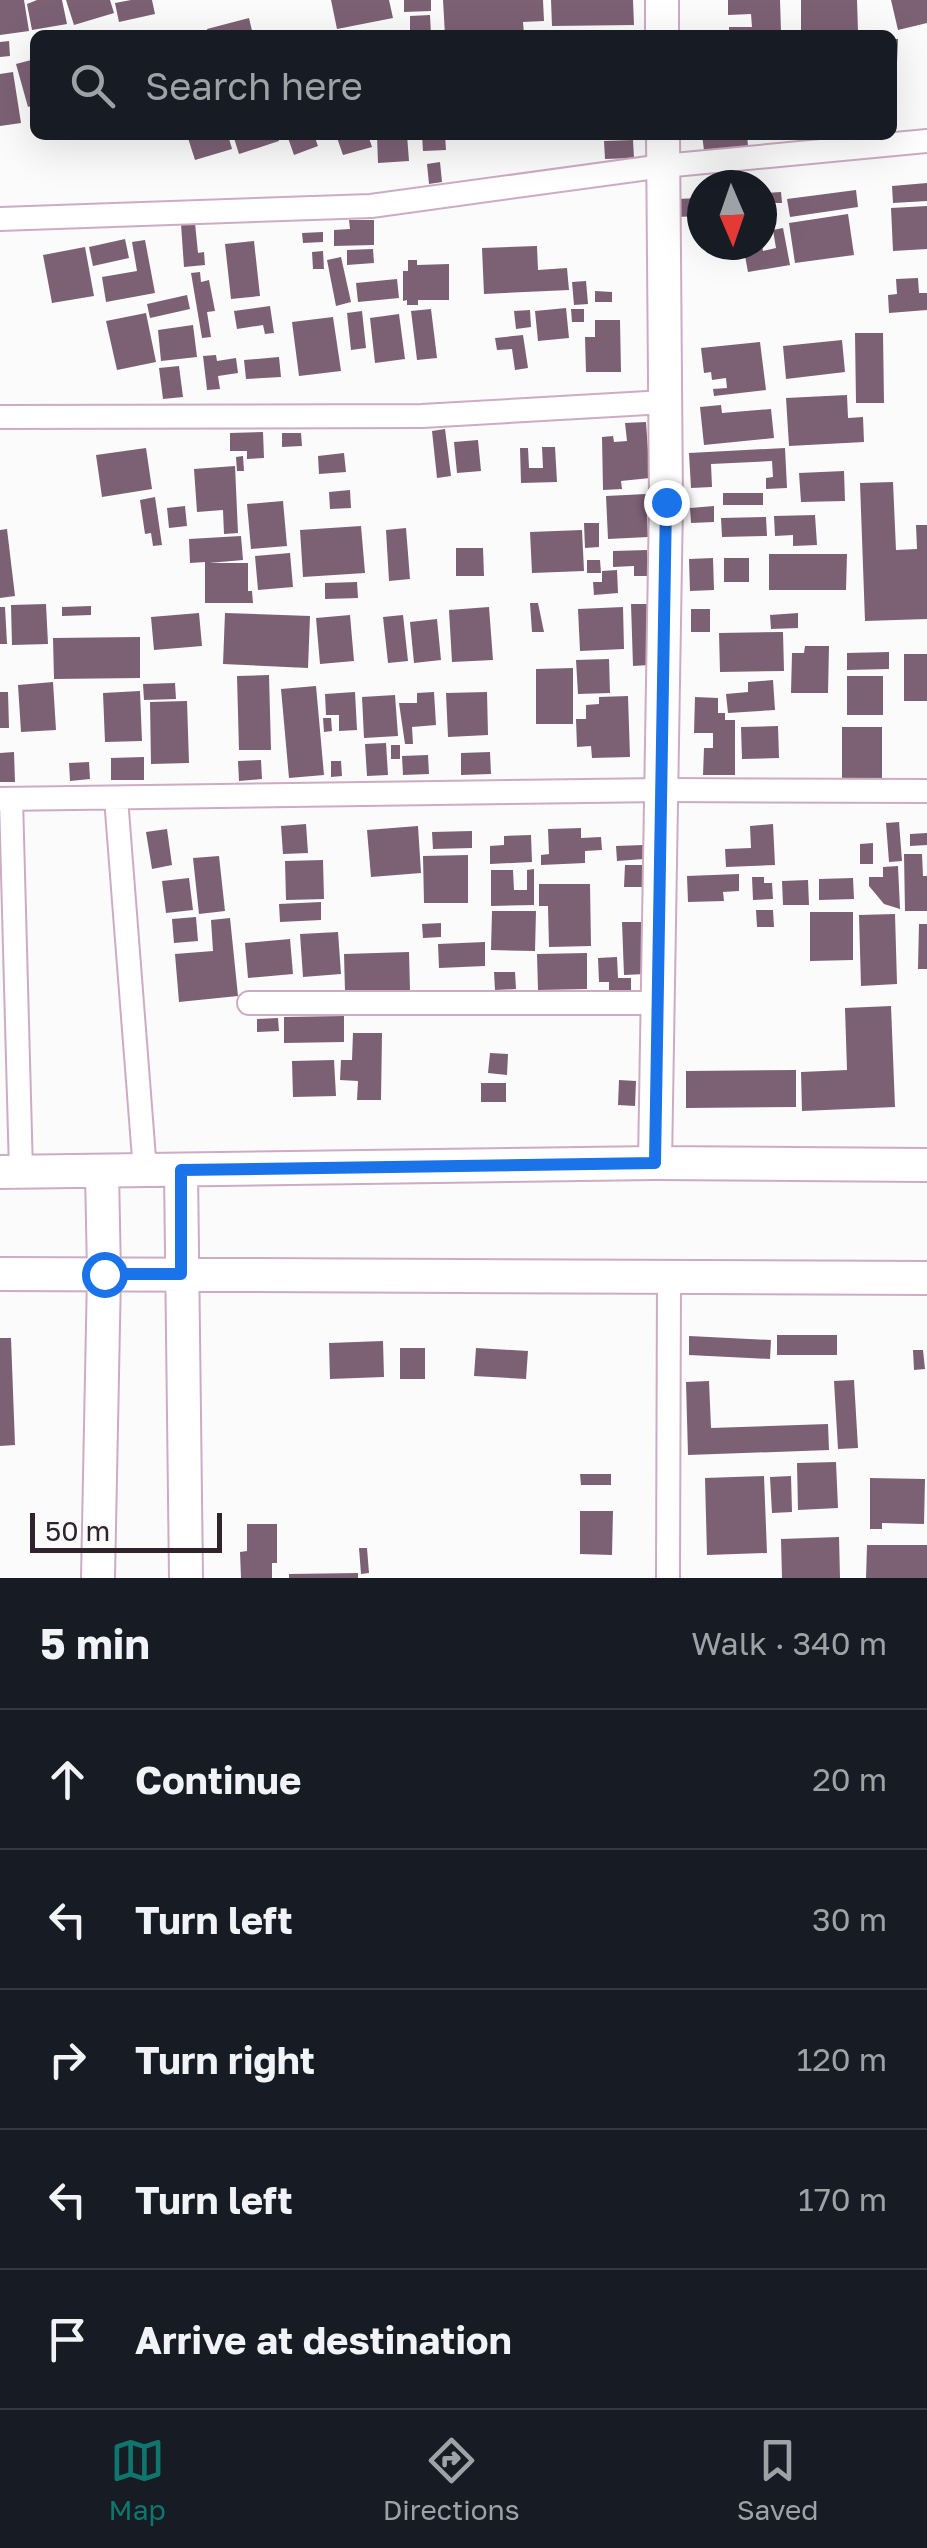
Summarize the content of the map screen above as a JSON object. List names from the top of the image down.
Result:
{
  "scale_bar": "50 m",
  "north": "bottom",
  "page": {
    "search": "Search here",
    "scale": "50 m",
    "heading": ["5 min", "Walk · 340 m"],
    "list": [
      ["Continue", "20 m"],
      ["Turn left", "30 m"],
      ["Turn right", "120 m"],
      ["Turn left", "170 m"],
      "Arrive at destination"
    ],
    "nav": ["Map", "Directions", "Saved"]
  }
}
